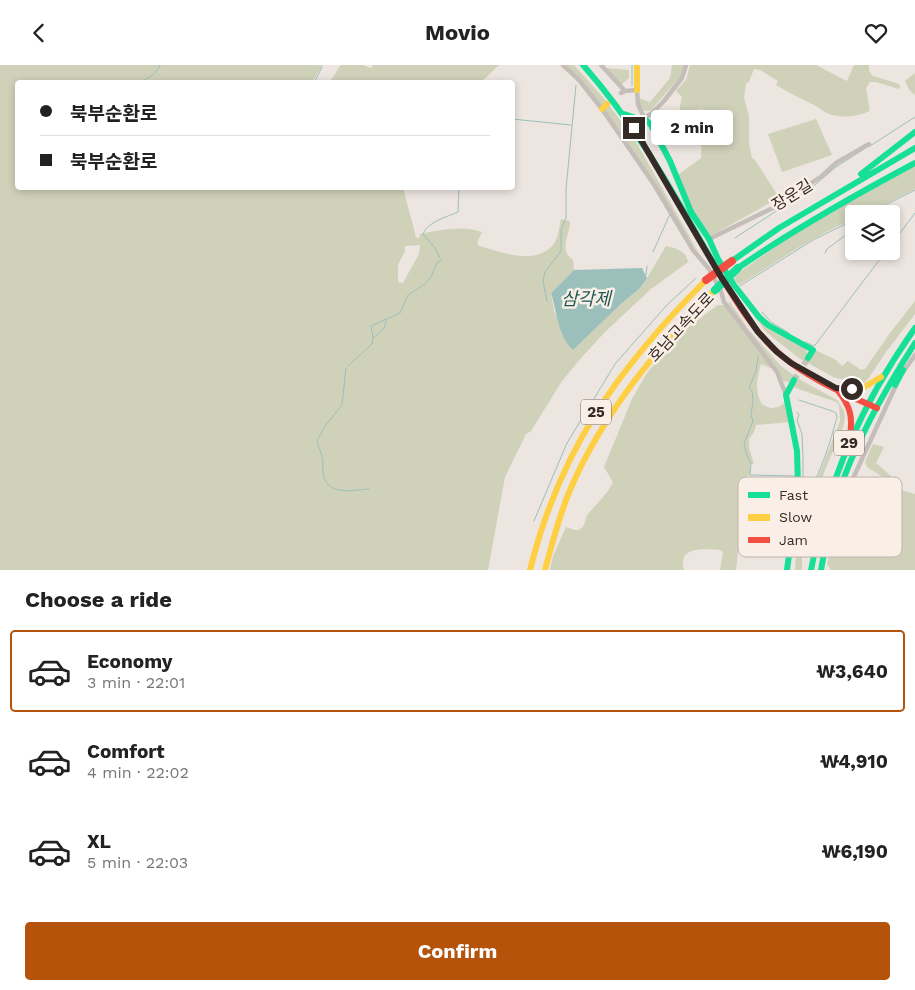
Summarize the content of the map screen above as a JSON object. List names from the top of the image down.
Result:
{
  "streets": {
    "main road": ["호남고속도로", "25", "29"],
    "street": ["장운길"]
  },
  "water": ["삼각제"],
  "legend": ["Fast", "Slow", "Jam"],
  "page": {
    "header": "Movio",
    "banner": ["북부순환로", "북부순환로"],
    "bubble": "2 min",
    "heading": "Choose a ride",
    "list": [
      {
        "name": "Economy",
        "note": "3 min · 22:01",
        "value": "₩3,640"
      },
      {
        "name": "Comfort",
        "note": "4 min · 22:02",
        "value": "₩4,910"
      },
      {
        "name": "XL",
        "note": "5 min · 22:03",
        "value": "₩6,190"
      }
    ],
    "buttons": "Confirm"
  }
}
